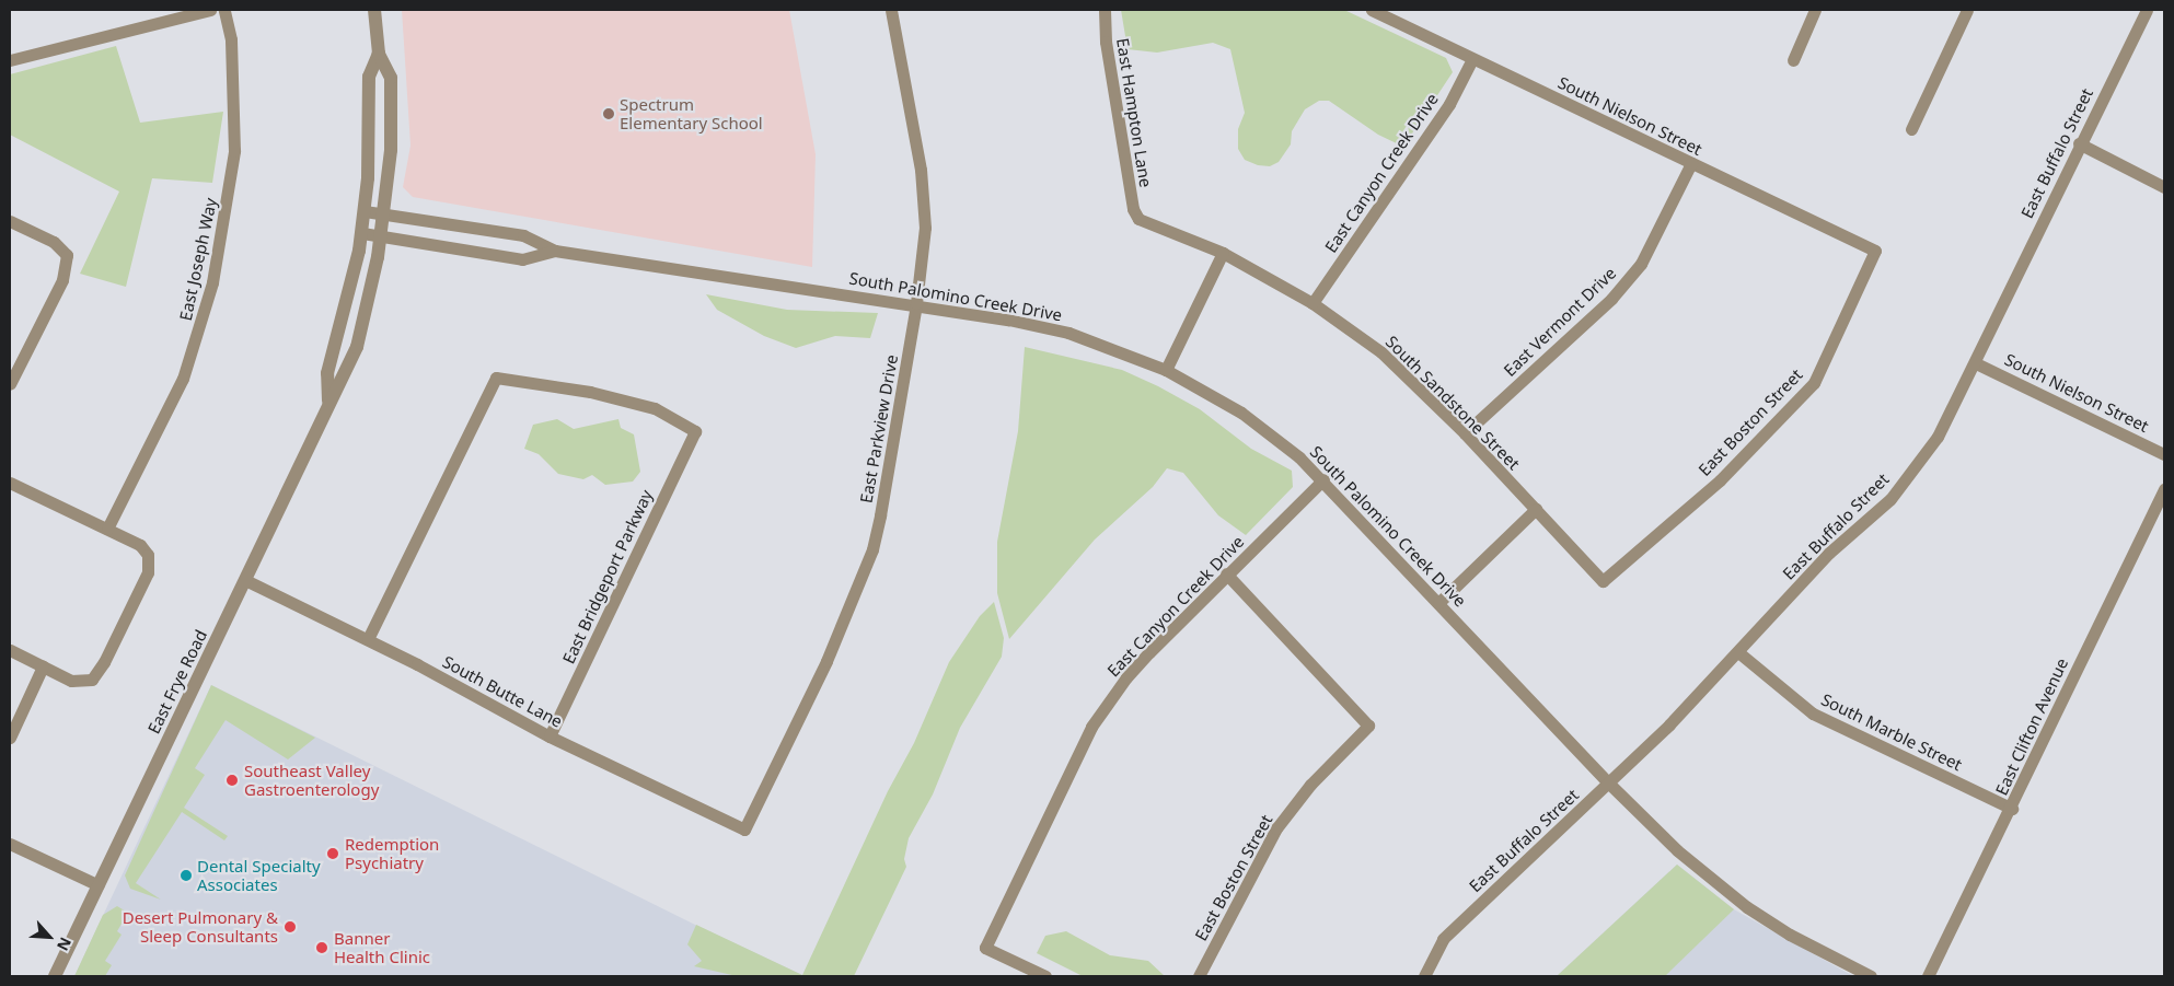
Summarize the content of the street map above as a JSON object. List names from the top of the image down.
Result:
{
  "streets": {
    "street": [
      "East Hampton Lane",
      "South Nielson Street",
      "East Buffalo Street",
      "East Canyon Creek Drive",
      "East Joseph Way",
      "South Palomino Creek Drive",
      "East Vermont Drive",
      "South Sandstone Street",
      "East Boston Street",
      "East Parkview Drive",
      "East Bridgeport Parkway",
      "East Frye Road",
      "South Butte Lane",
      "East Clifton Avenue",
      "South Marble Street"
    ]
  },
  "crossings": [
    ["East Hampton Lane", "South Sandstone Street"],
    ["South Nielson Street", "East Buffalo Street"],
    ["South Nielson Street", "East Canyon Creek Drive"],
    ["South Nielson Street", "East Vermont Drive"],
    ["South Nielson Street", "East Boston Street"],
    ["East Buffalo Street", "South Palomino Creek Drive"],
    ["East Buffalo Street", "South Marble Street"],
    ["East Canyon Creek Drive", "South Palomino Creek Drive"],
    ["East Canyon Creek Drive", "South Sandstone Street"],
    ["East Canyon Creek Drive", "East Boston Street"],
    ["South Palomino Creek Drive", "East Parkview Drive"],
    ["South Palomino Creek Drive", "East Frye Road"],
    ["East Vermont Drive", "South Sandstone Street"],
    ["South Sandstone Street", "East Boston Street"],
    ["East Parkview Drive", "South Butte Lane"],
    ["East Bridgeport Parkway", "South Butte Lane"],
    ["East Frye Road", "South Butte Lane"],
    ["East Clifton Avenue", "South Marble Street"]
  ],
  "places": [
    "Spectrum Elementary School",
    "Southeast Valley Gastroenterology",
    "Redemption Psychiatry",
    "Dental Specialty Associates",
    "Desert Pulmonary & Sleep Consultants",
    "Banner Health Clinic"
  ],
  "north": "bottom right"
}
